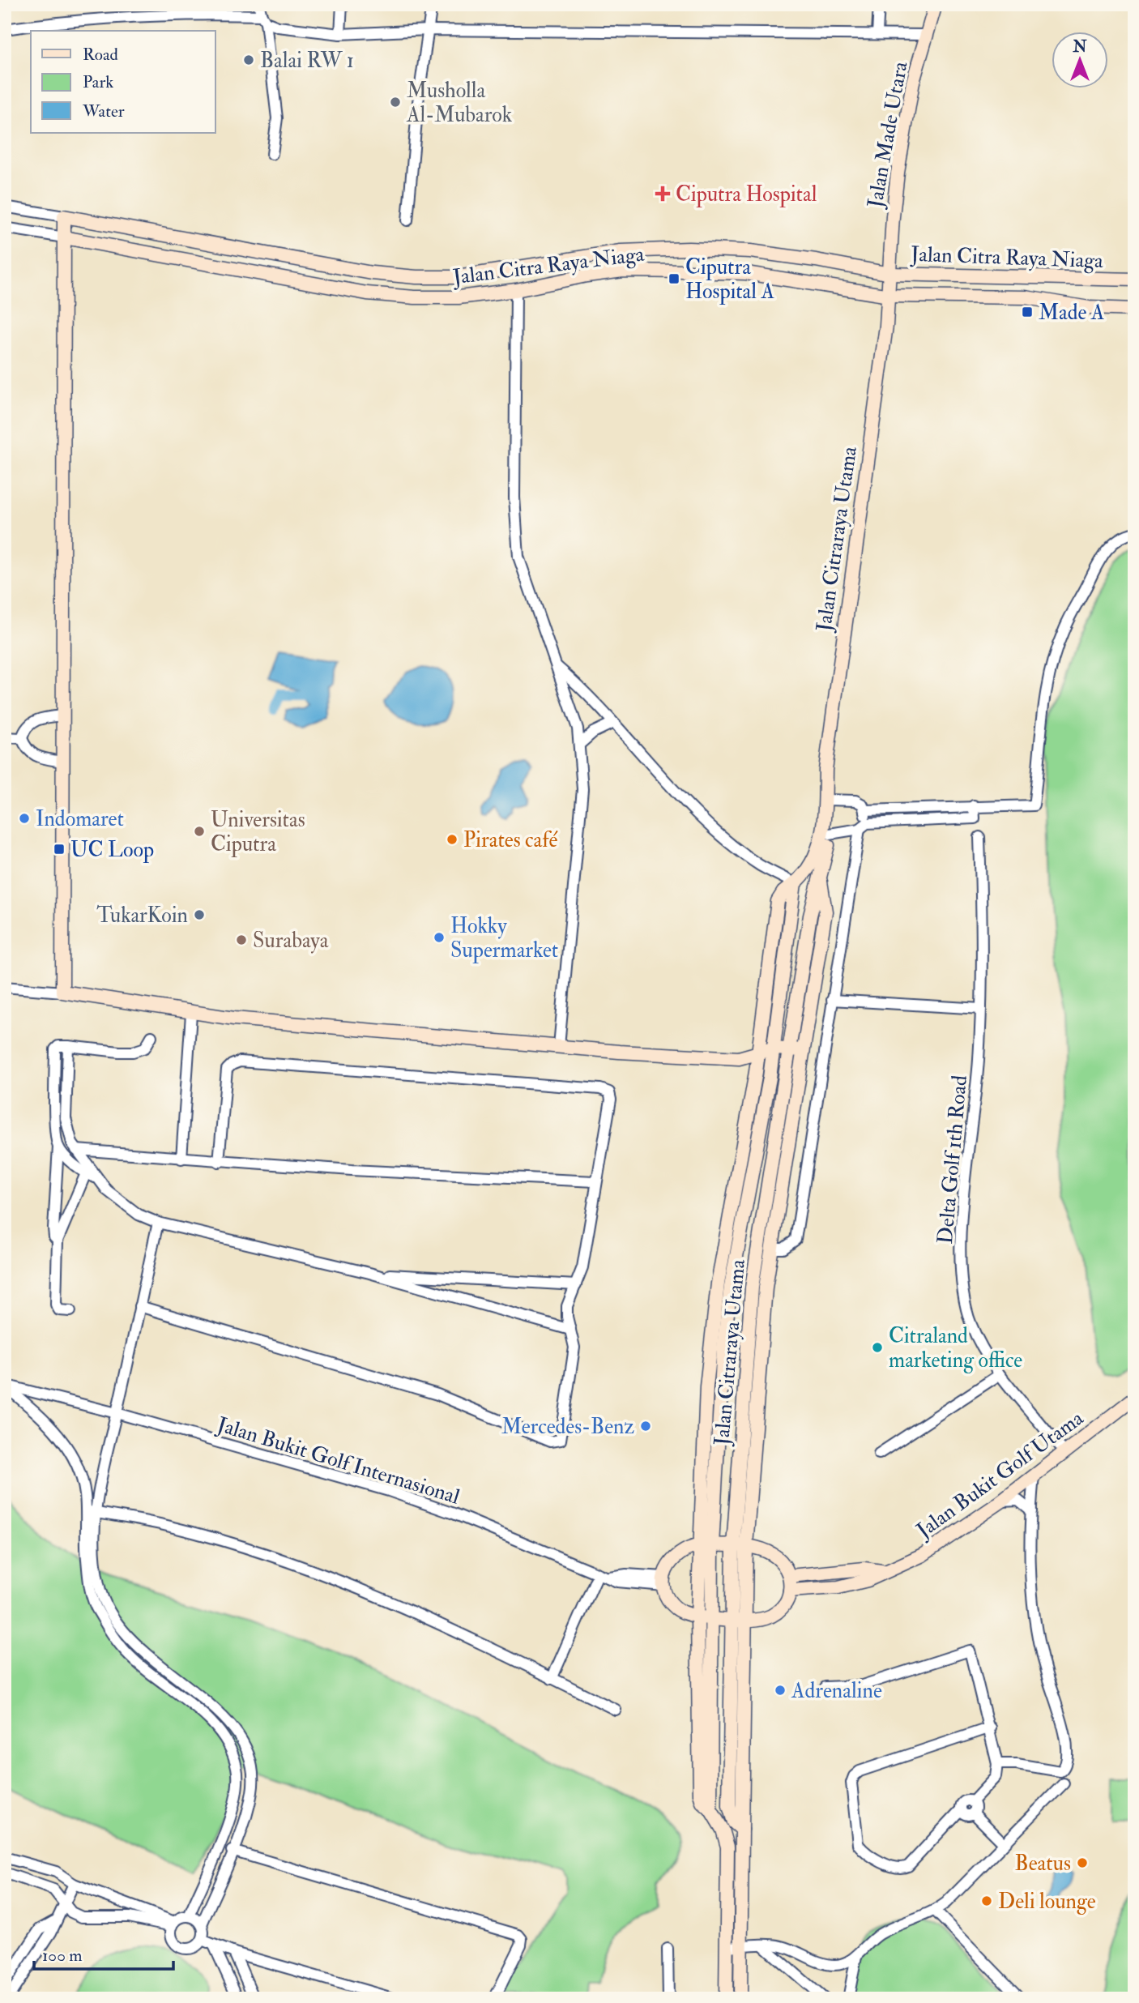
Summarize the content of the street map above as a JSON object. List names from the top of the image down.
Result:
{
  "streets": {
    "street": [
      "Jalan Made Utara",
      "Jalan Citra Raya Niaga",
      "Jalan Citraraya Utama",
      "Delta Golf 1th Road",
      "Jalan Bukit Golf Internasional",
      "Jalan Bukit Golf Utama"
    ]
  },
  "crossings": [
    ["Jalan Made Utara", "Jalan Citra Raya Niaga"],
    ["Jalan Made Utara", "Jalan Citraraya Utama"],
    ["Jalan Citra Raya Niaga", "Jalan Citraraya Utama"],
    ["Delta Golf 1th Road", "Jalan Bukit Golf Utama"]
  ],
  "places": {
    "other": [
      "Balai RW 1",
      "Musholla Al-Mubarok",
      "Indomaret",
      "Universitas Ciputra",
      "Pirates café",
      "TukarKoin",
      "Hokky Supermarket",
      "Surabaya",
      "Citraland marketing office",
      "Mercedes-Benz",
      "Adrenaline",
      "Beatus",
      "Deli lounge"
    ],
    "health": ["Ciputra Hospital"],
    "transit": ["Ciputra Hospital A", "Made A", "UC Loop"]
  },
  "legend": ["Road", "Park", "Water"],
  "scale_bar": "100 m",
  "north": "top"
}
